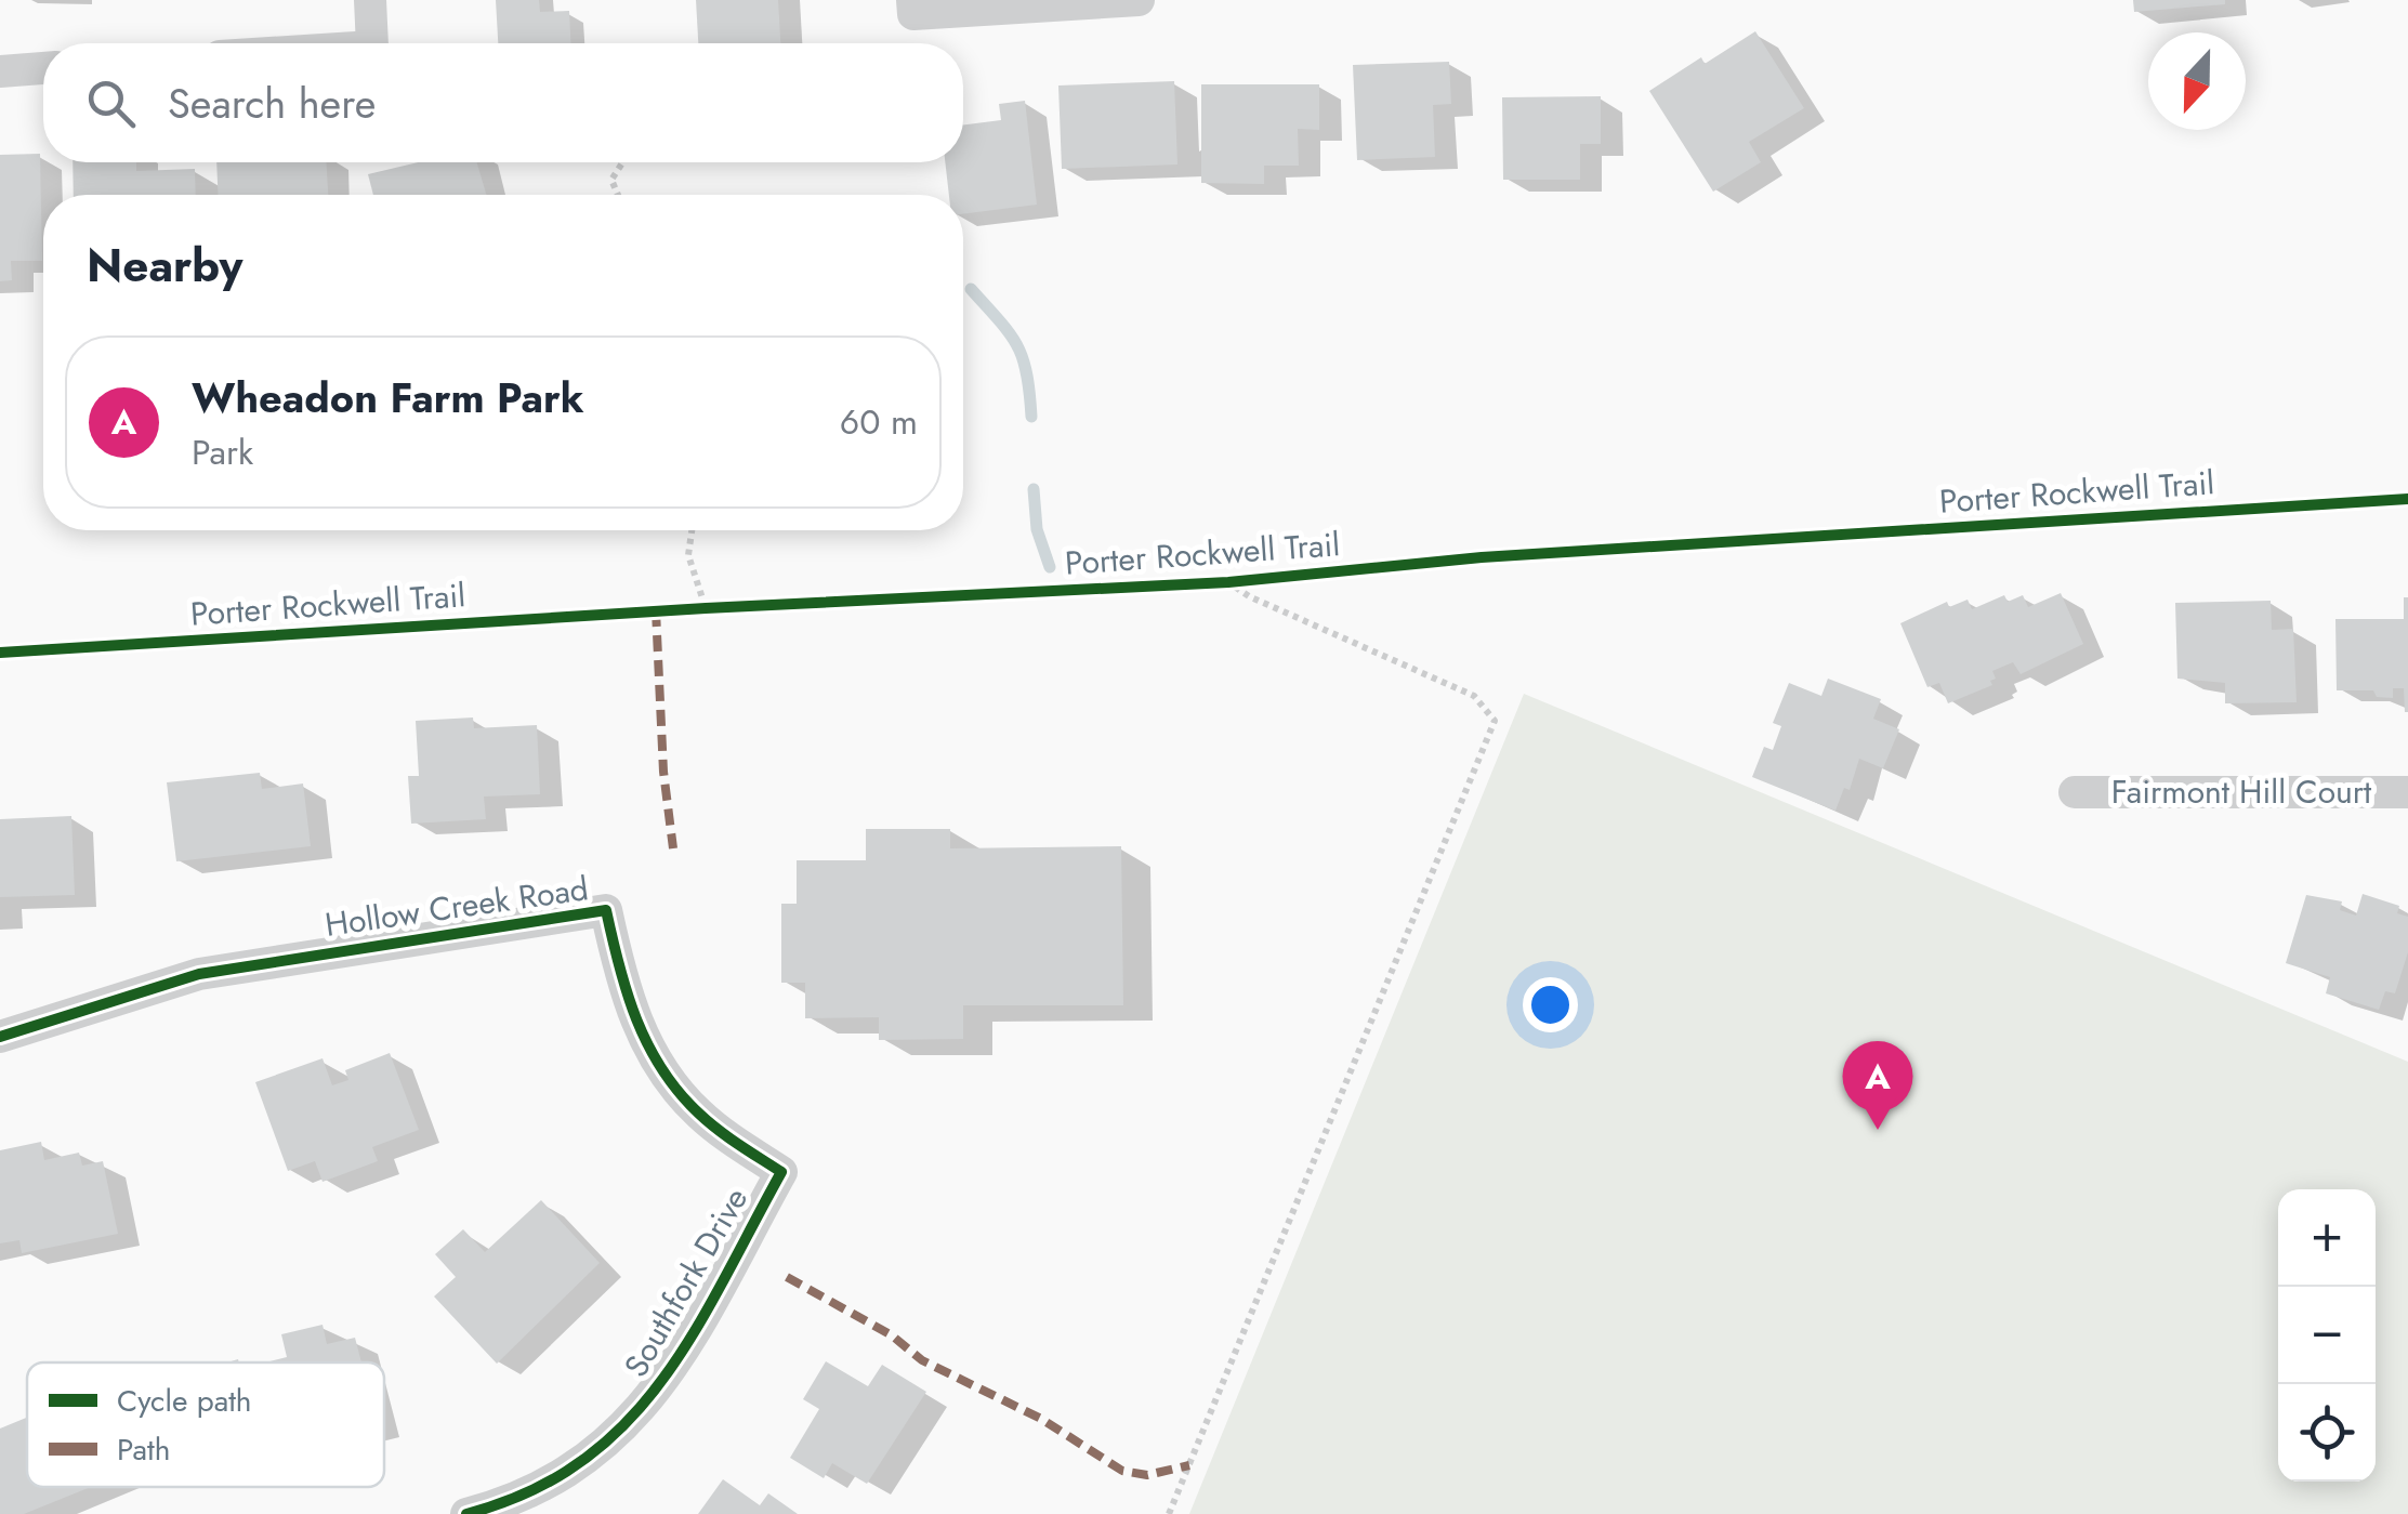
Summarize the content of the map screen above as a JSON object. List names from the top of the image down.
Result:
{
  "streets": {
    "street": ["Fairmont Hill Court", "Hollow Creek Road", "Southfork Drive"],
    "cycle path": ["Porter Rockwell Trail"]
  },
  "crossings": [
    ["Hollow Creek Road", "Southfork Drive"]
  ],
  "legend": ["Cycle path", "Path"],
  "north": "bottom",
  "page": {
    "search": "Search here",
    "heading": "Nearby",
    "list": [
      {
        "mark": "A",
        "name": "Wheadon Farm Park",
        "note": "Park",
        "value": "60 m"
      }
    ],
    "pins": "A",
    "map_buttons": ["+", "−"]
  }
}
